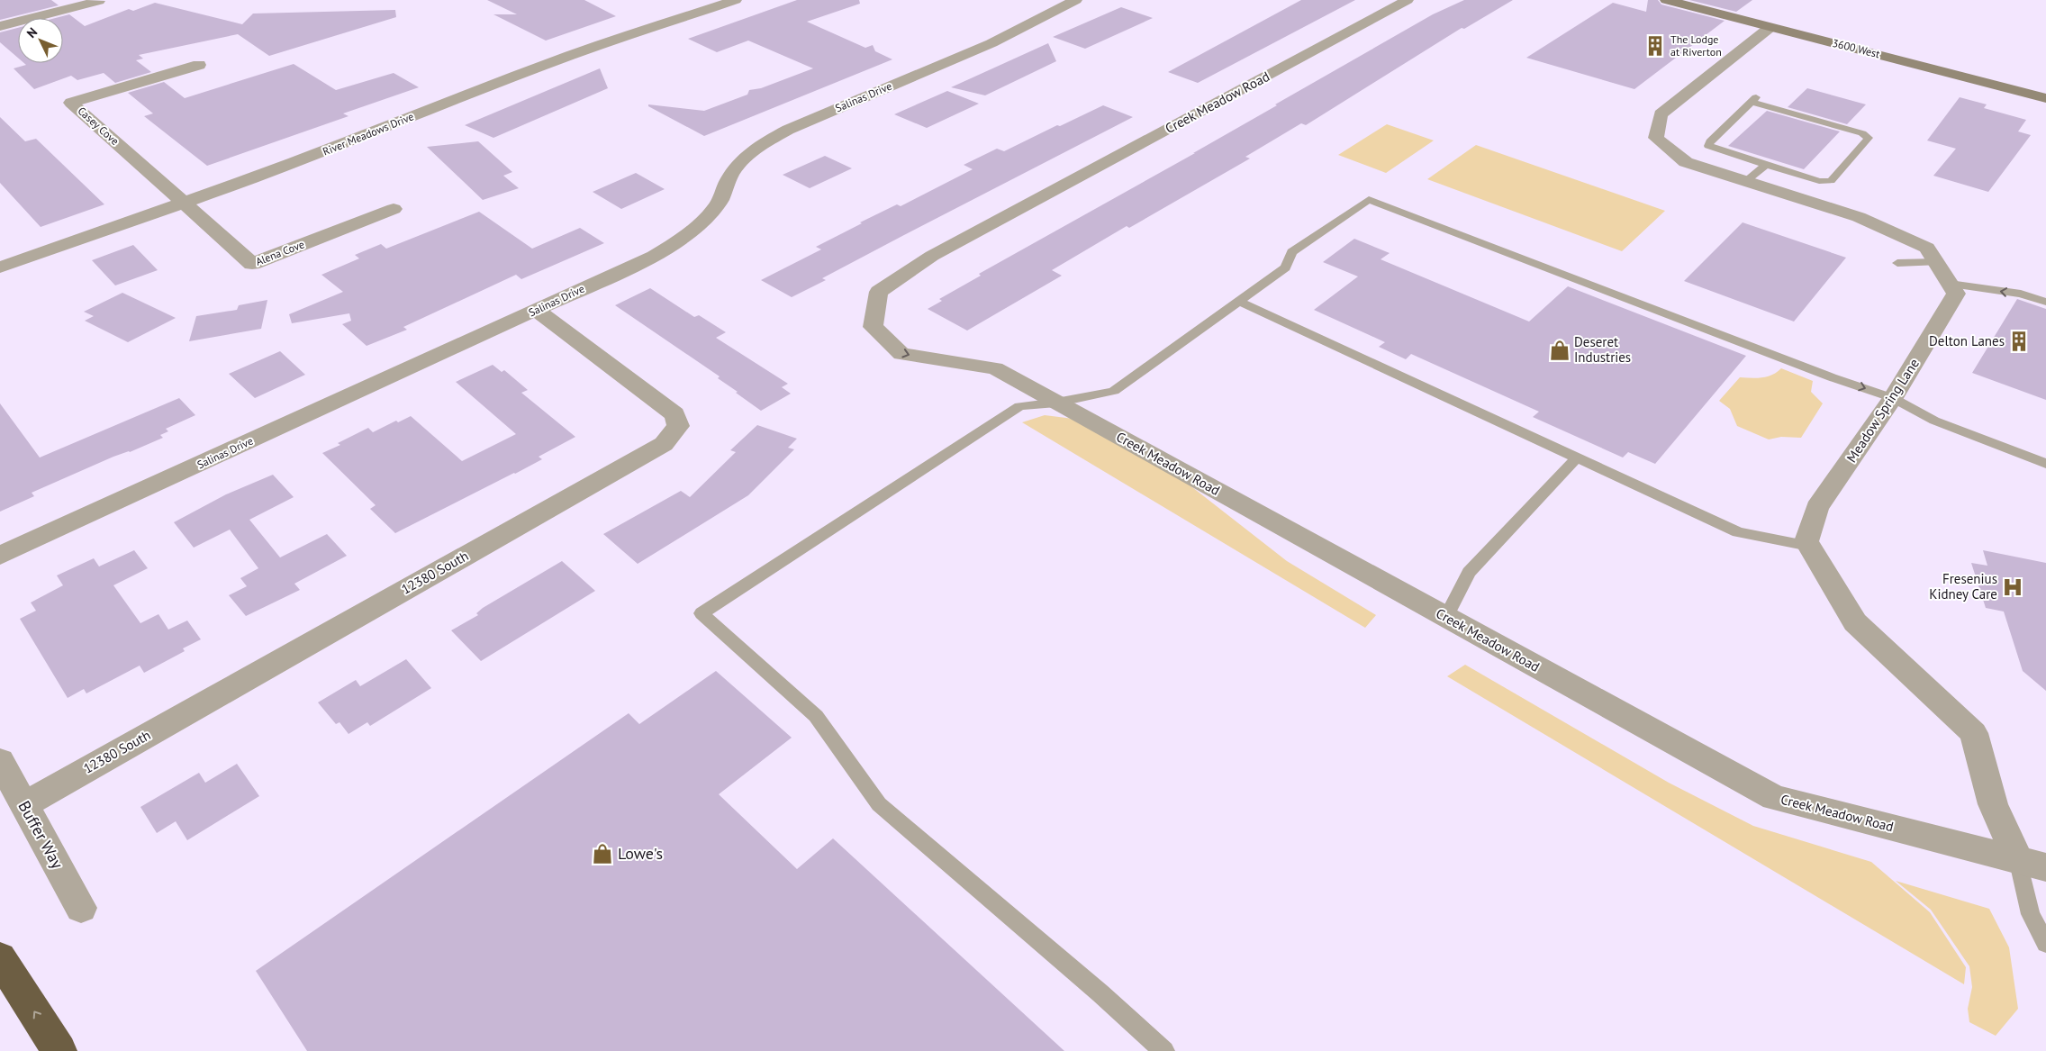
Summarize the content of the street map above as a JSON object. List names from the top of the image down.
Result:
{
  "streets": {
    "main road": ["3600 West"],
    "street": [
      "Salinas Drive",
      "Creek Meadow Road",
      "Casey Cove",
      "River Meadows Drive",
      "Alena Cove",
      "Meadow Spring Lane",
      "12380 South",
      "Buffer Way"
    ]
  },
  "crossings": [
    ["3600 West", "Meadow Spring Lane"],
    ["Salinas Drive", "12380 South"],
    ["Casey Cove", "River Meadows Drive"],
    ["Casey Cove", "Alena Cove"],
    ["River Meadows Drive", "Alena Cove"],
    ["12380 South", "Buffer Way"]
  ],
  "places": {
    "building": ["The Lodge at Riverton", "Delton Lanes"],
    "shop": ["Deseret Industries", "Lowe's"],
    "hospital": ["Fresenius Kidney Care"]
  },
  "north": "top left"
}
